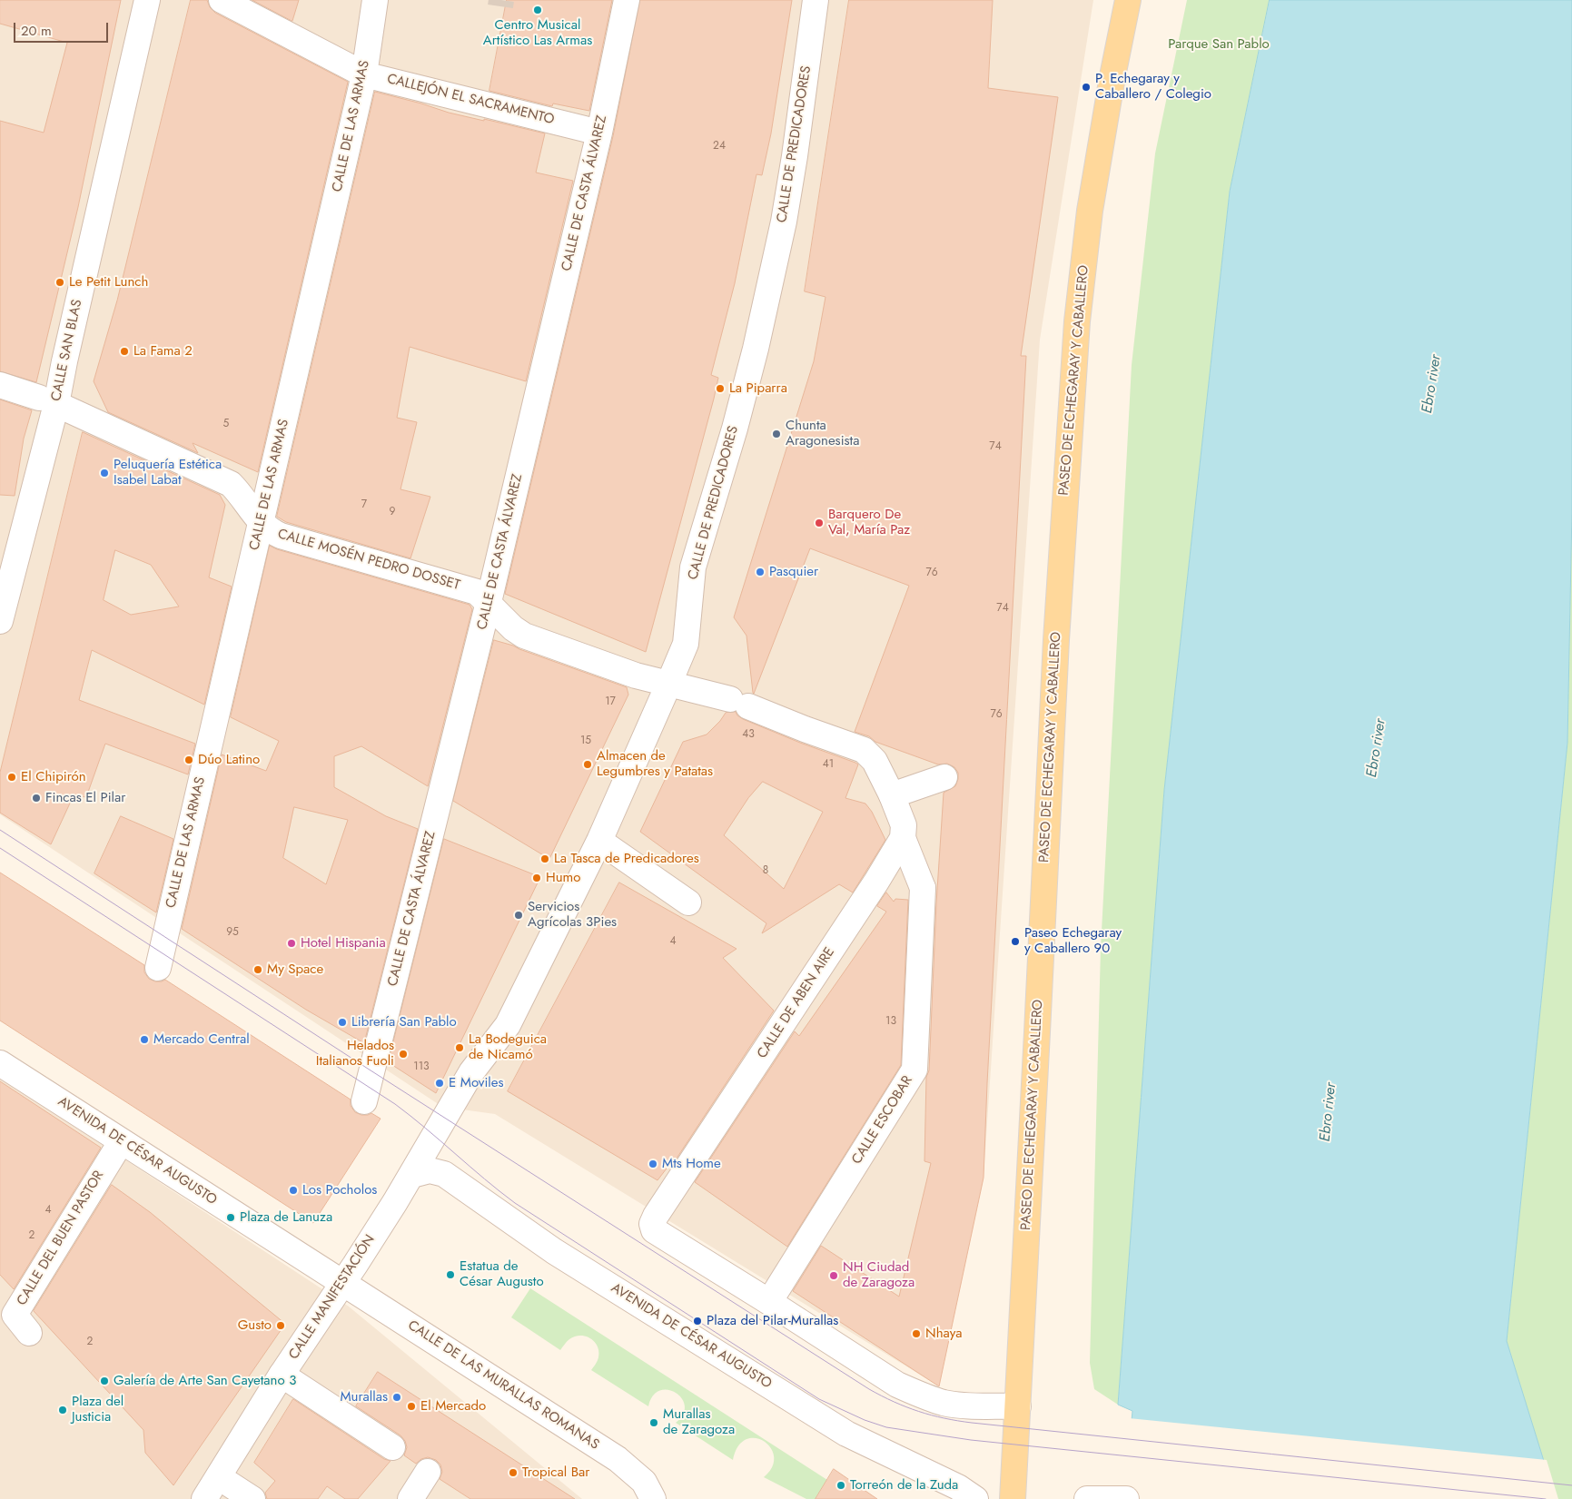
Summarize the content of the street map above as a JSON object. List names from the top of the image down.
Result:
{
  "streets": {
    "main road": ["PASEO DE ECHEGARAY Y CABALLERO"],
    "street": [
      "CALLEJÓN EL SACRAMENTO",
      "CALLE DE LAS ARMAS",
      "CALLE DE PREDICADORES",
      "CALLE DE CASTA ÁLVAREZ",
      "CALLE SAN BLAS",
      "CALLE MOSÉN PEDRO DOSSET",
      "CALLE DE ABEN AIRE",
      "CALLE ESCOBAR",
      "AVENIDA DE CÉSAR AUGUSTO",
      "CALLE DEL BUEN PASTOR",
      "CALLE MANIFESTACIÓN",
      "CALLE DE LAS MURALLAS ROMANAS"
    ]
  },
  "crossings": [
    ["CALLEJÓN EL SACRAMENTO", "CALLE DE LAS ARMAS"],
    ["CALLEJÓN EL SACRAMENTO", "CALLE DE CASTA ÁLVAREZ"],
    ["CALLE DE LAS ARMAS", "CALLE MOSÉN PEDRO DOSSET"],
    ["CALLE DE PREDICADORES", "CALLE MOSÉN PEDRO DOSSET"],
    ["CALLE DE PREDICADORES", "CALLE MANIFESTACIÓN"],
    ["CALLE DE CASTA ÁLVAREZ", "CALLE MOSÉN PEDRO DOSSET"],
    ["CALLE SAN BLAS", "CALLE MOSÉN PEDRO DOSSET"],
    ["CALLE DE ABEN AIRE", "CALLE ESCOBAR"],
    ["AVENIDA DE CÉSAR AUGUSTO", "CALLE DEL BUEN PASTOR"],
    ["AVENIDA DE CÉSAR AUGUSTO", "CALLE MANIFESTACIÓN"],
    ["AVENIDA DE CÉSAR AUGUSTO", "CALLE DE LAS MURALLAS ROMANAS"],
    ["CALLE MANIFESTACIÓN", "CALLE DE LAS MURALLAS ROMANAS"]
  ],
  "water": ["Ebro river"],
  "parks": ["Parque San Pablo"],
  "places": [
    "Centro Musical Artístico Las Armas",
    "P. Echegaray y Caballero / Colegio",
    "Le Petit Lunch",
    "La Fama 2",
    "La Piparra",
    "Chunta Aragonesista",
    "Peluquería Estética Isabel Labat",
    "Barquero De Val, María Paz",
    "Pasquier",
    "Dúo Latino",
    "Almacen de Legumbres y Patatas",
    "El Chipirón",
    "Fincas El Pilar",
    "La Tasca de Predicadores",
    "Humo",
    "Servicios Agrícolas 3Pies",
    "Paseo Echegaray y Caballero 90",
    "Hotel Hispania",
    "My Space",
    "Librería San Pablo",
    "Mercado Central",
    "La Bodeguica de Nicamó",
    "Helados Italianos Fuoli",
    "E Moviles",
    "Mts Home",
    "Los Pocholos",
    "Plaza de Lanuza",
    "Estatua de César Augusto",
    "NH Ciudad de Zaragoza",
    "Plaza del Pilar-Murallas",
    "Gusto",
    "Nhaya",
    "Galería de Arte San Cayetano 3",
    "Murallas",
    "El Mercado",
    "Plaza del Justicia",
    "Murallas de Zaragoza",
    "Tropical Bar",
    "Torreón de la Zuda"
  ],
  "house_numbers": [
    "24",
    "5",
    "74",
    "7",
    "9",
    "76",
    "74",
    "17",
    "76",
    "43",
    "15",
    "41",
    "8",
    "95",
    "4",
    "13",
    "113",
    "4",
    "2",
    "2"
  ],
  "scale_bar": "20 m"
}
